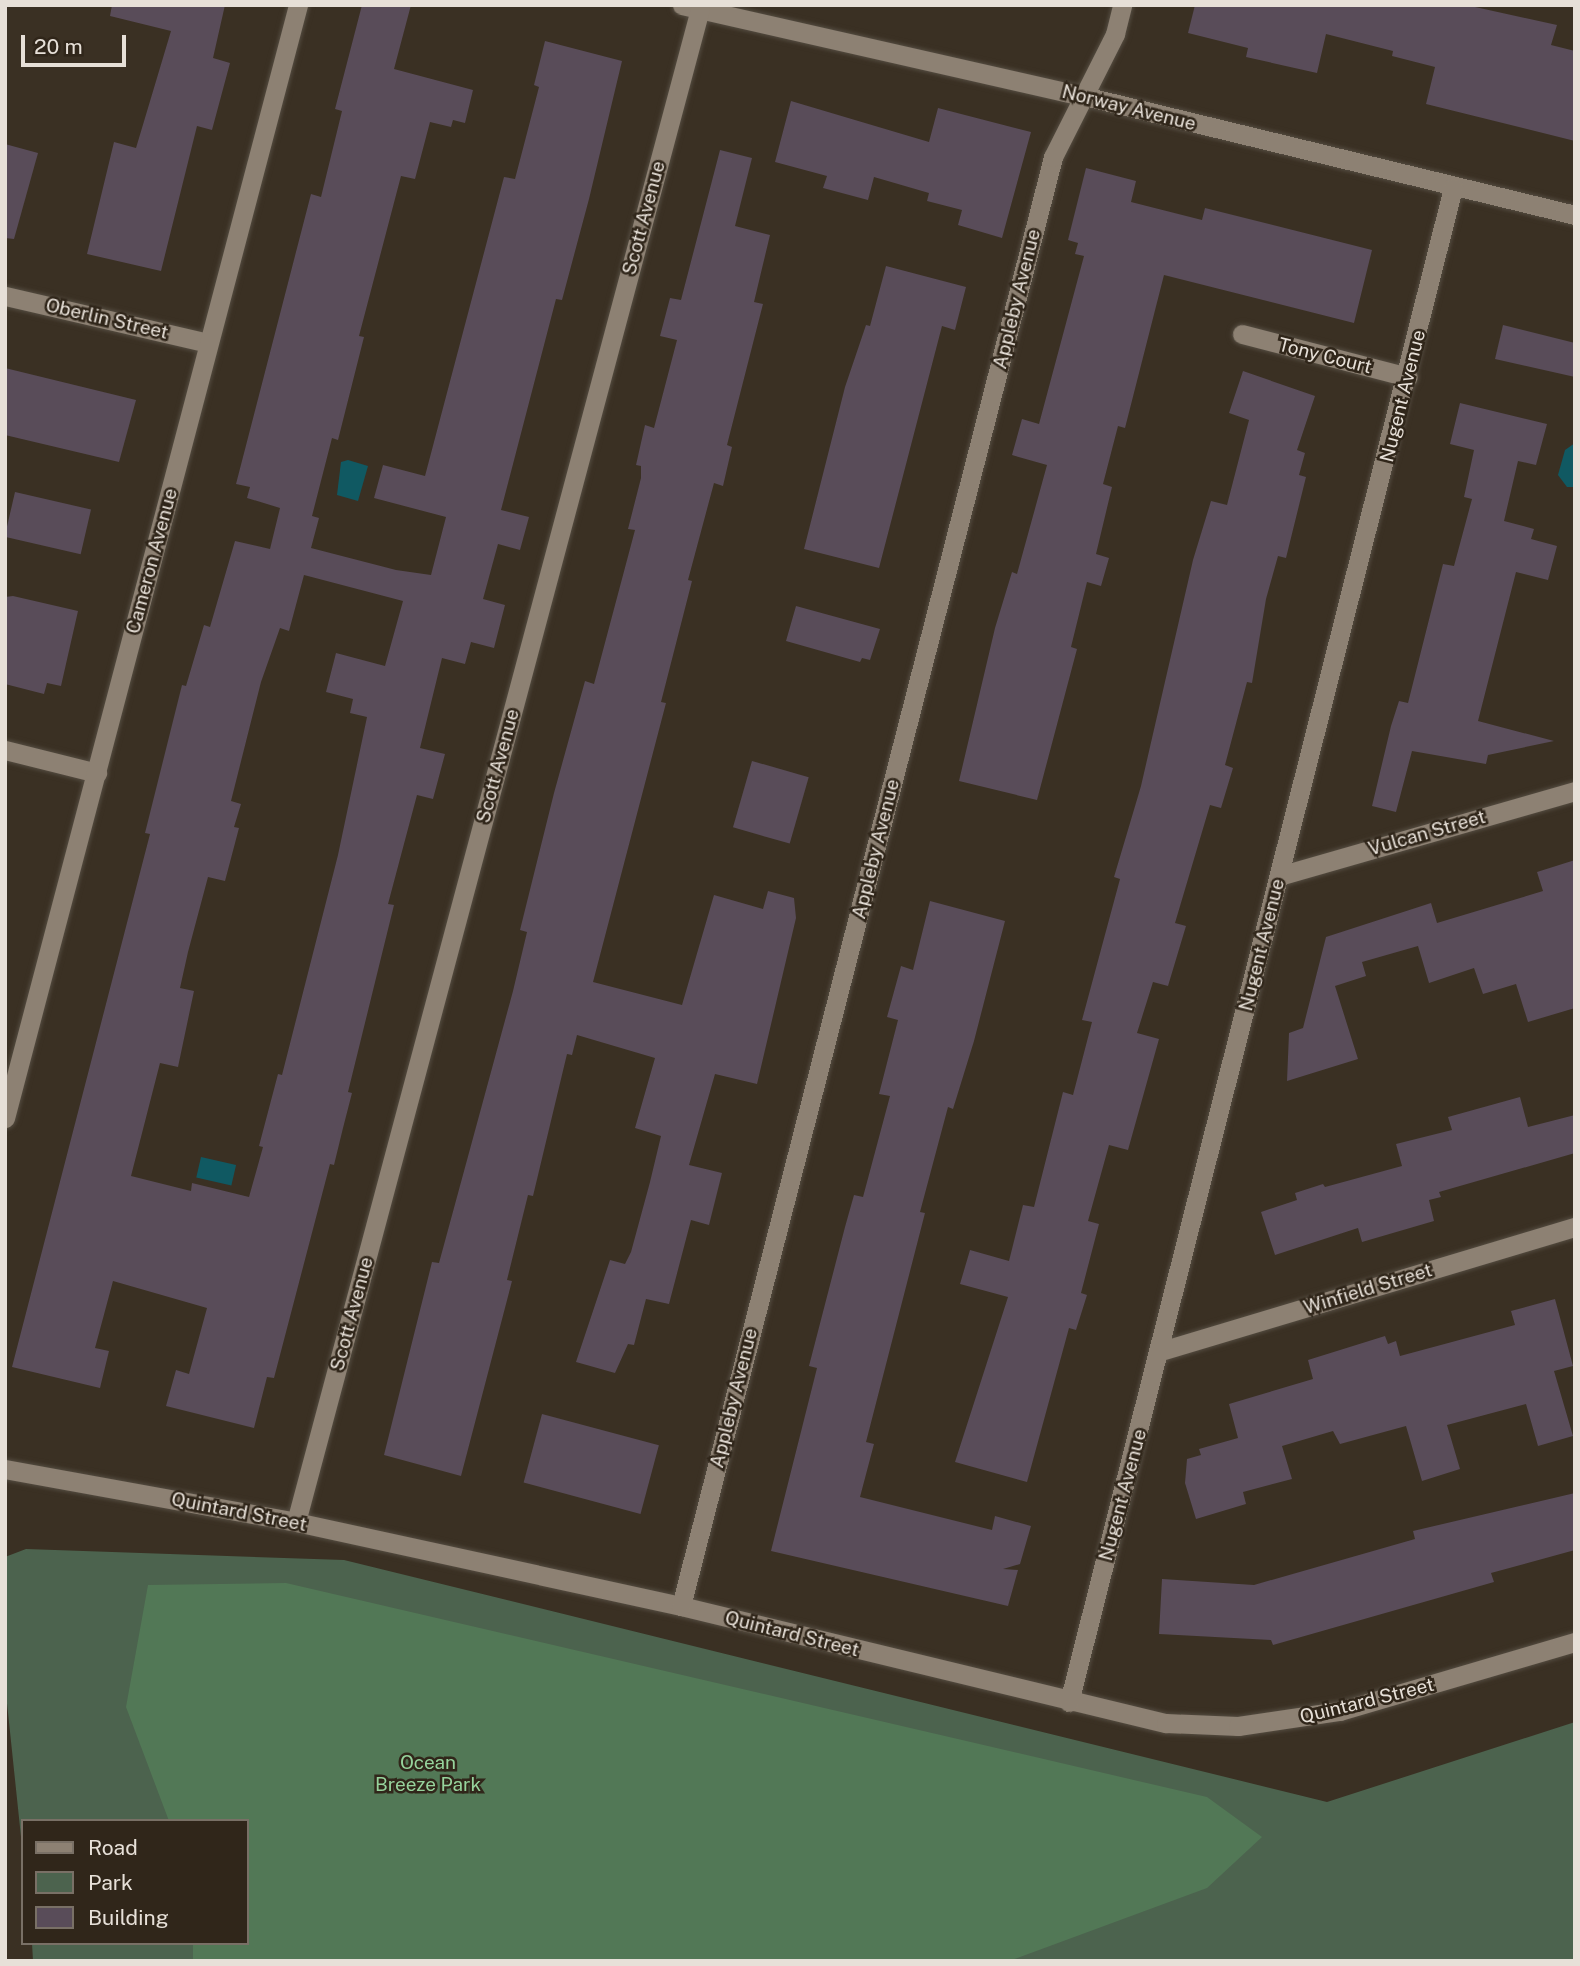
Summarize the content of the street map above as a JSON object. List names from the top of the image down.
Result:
{
  "streets": {
    "street": [
      "Norway Avenue",
      "Scott Avenue",
      "Appleby Avenue",
      "Oberlin Street",
      "Tony Court",
      "Nugent Avenue",
      "Cameron Avenue",
      "Vulcan Street",
      "Winfield Street",
      "Quintard Street"
    ]
  },
  "crossings": [
    ["Norway Avenue", "Scott Avenue"],
    ["Norway Avenue", "Appleby Avenue"],
    ["Norway Avenue", "Nugent Avenue"],
    ["Scott Avenue", "Quintard Street"],
    ["Appleby Avenue", "Quintard Street"],
    ["Oberlin Street", "Cameron Avenue"],
    ["Tony Court", "Nugent Avenue"],
    ["Nugent Avenue", "Vulcan Street"],
    ["Nugent Avenue", "Winfield Street"],
    ["Nugent Avenue", "Quintard Street"]
  ],
  "parks": ["Ocean Breeze Park"],
  "legend": ["Road", "Park", "Building"],
  "scale_bar": "20 m"
}
